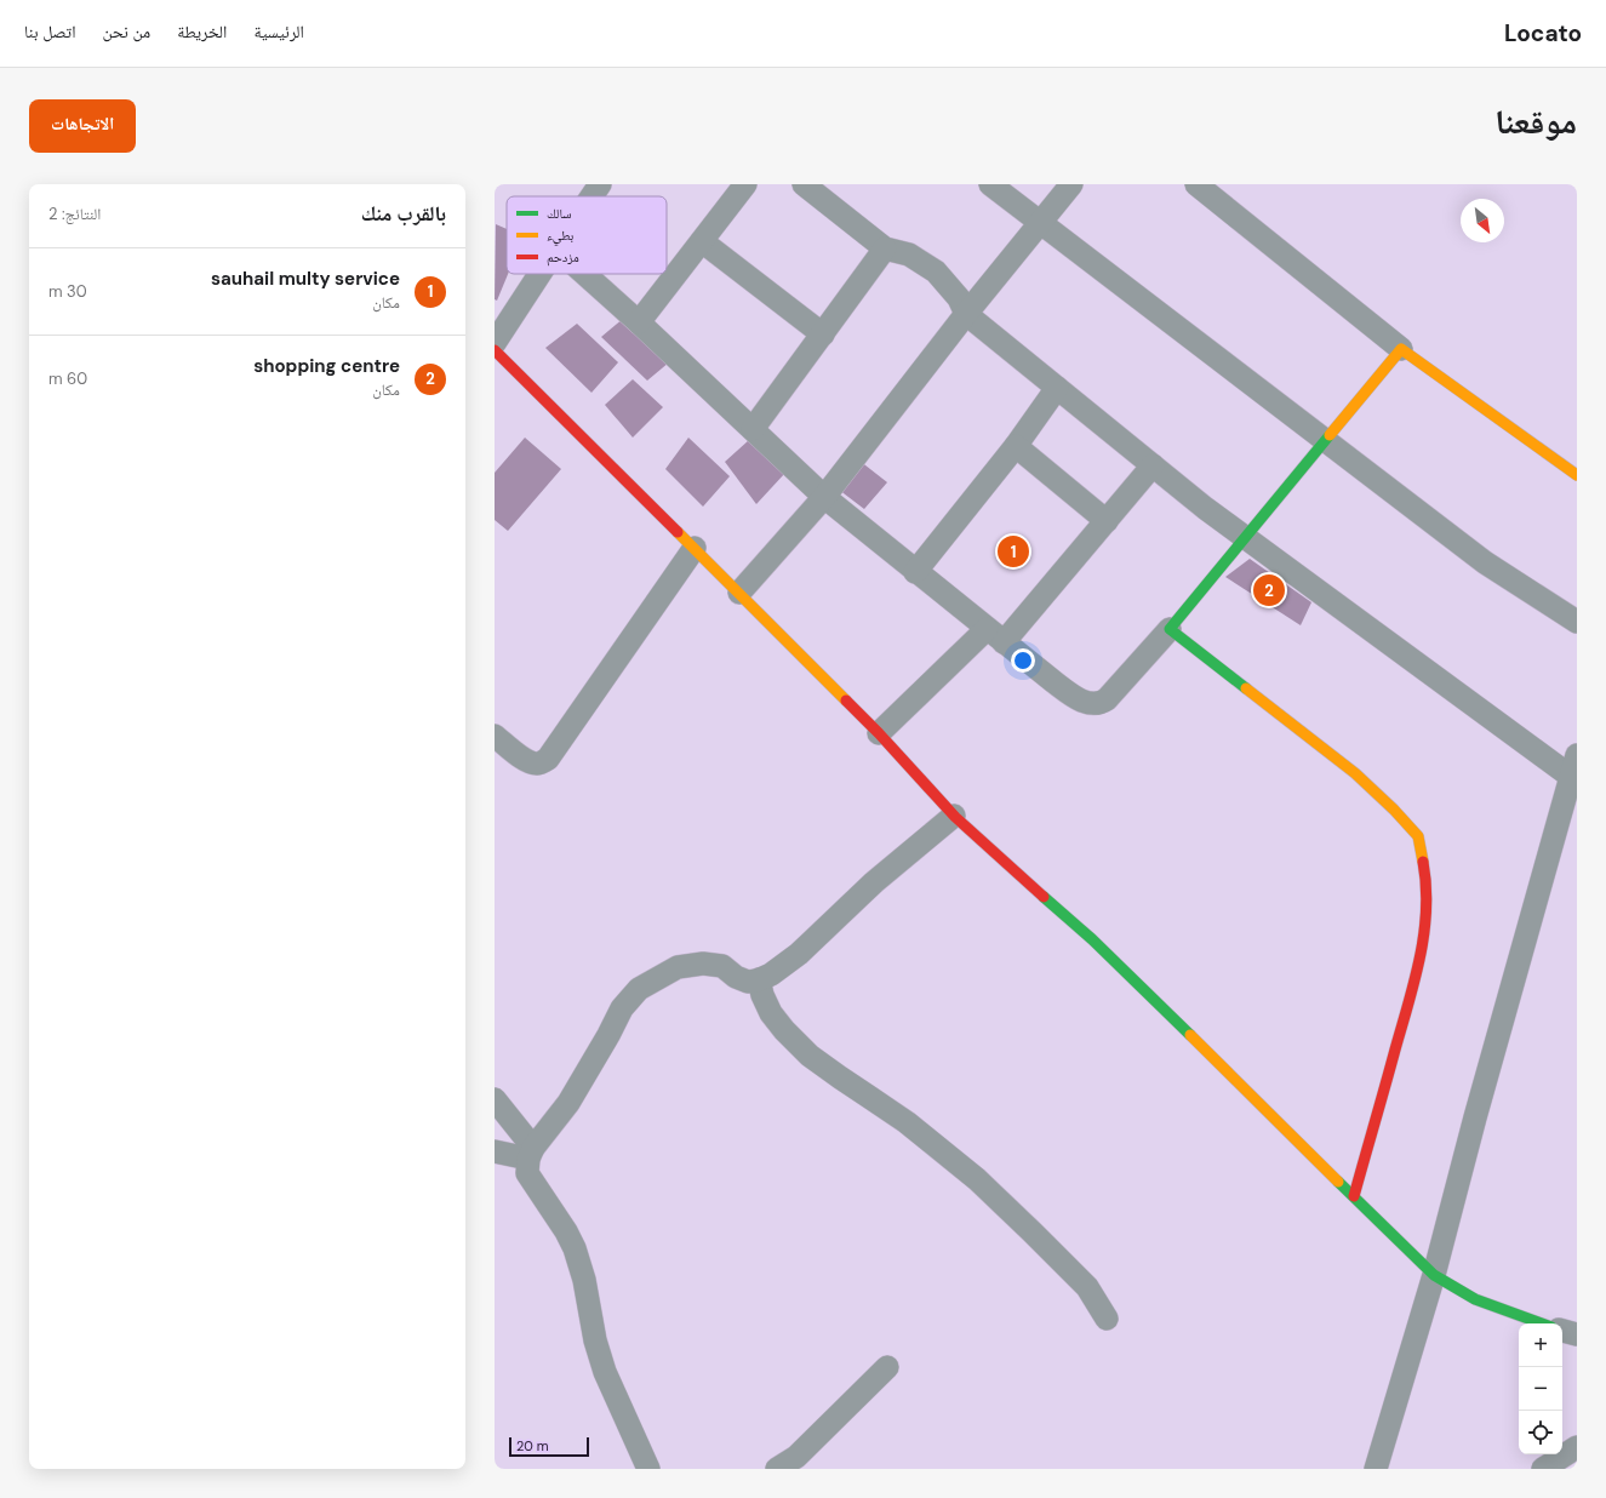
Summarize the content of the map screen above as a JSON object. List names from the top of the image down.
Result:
{
  "legend": ["سالك", "بطيء", "مزدحم"],
  "scale_bar": "20 m",
  "north": "bottom right",
  "page": {
    "header": "Locato",
    "nav": [
      "الرئيسية",
      "الخريطة",
      "من نحن",
      "اتصل بنا"
    ],
    "title": "موقعنا",
    "buttons": "الاتجاهات",
    "heading": ["بالقرب منك", "النتائج: 2"],
    "list": [
      {
        "mark": "1",
        "name": "sauhail multy service",
        "note": "مكان",
        "value": "30 m"
      },
      {
        "mark": "2",
        "name": "shopping centre",
        "note": "مكان",
        "value": "60 m"
      }
    ],
    "pins": ["1", "2"],
    "map_buttons": ["+", "−"],
    "scale": "20 m"
  }
}
